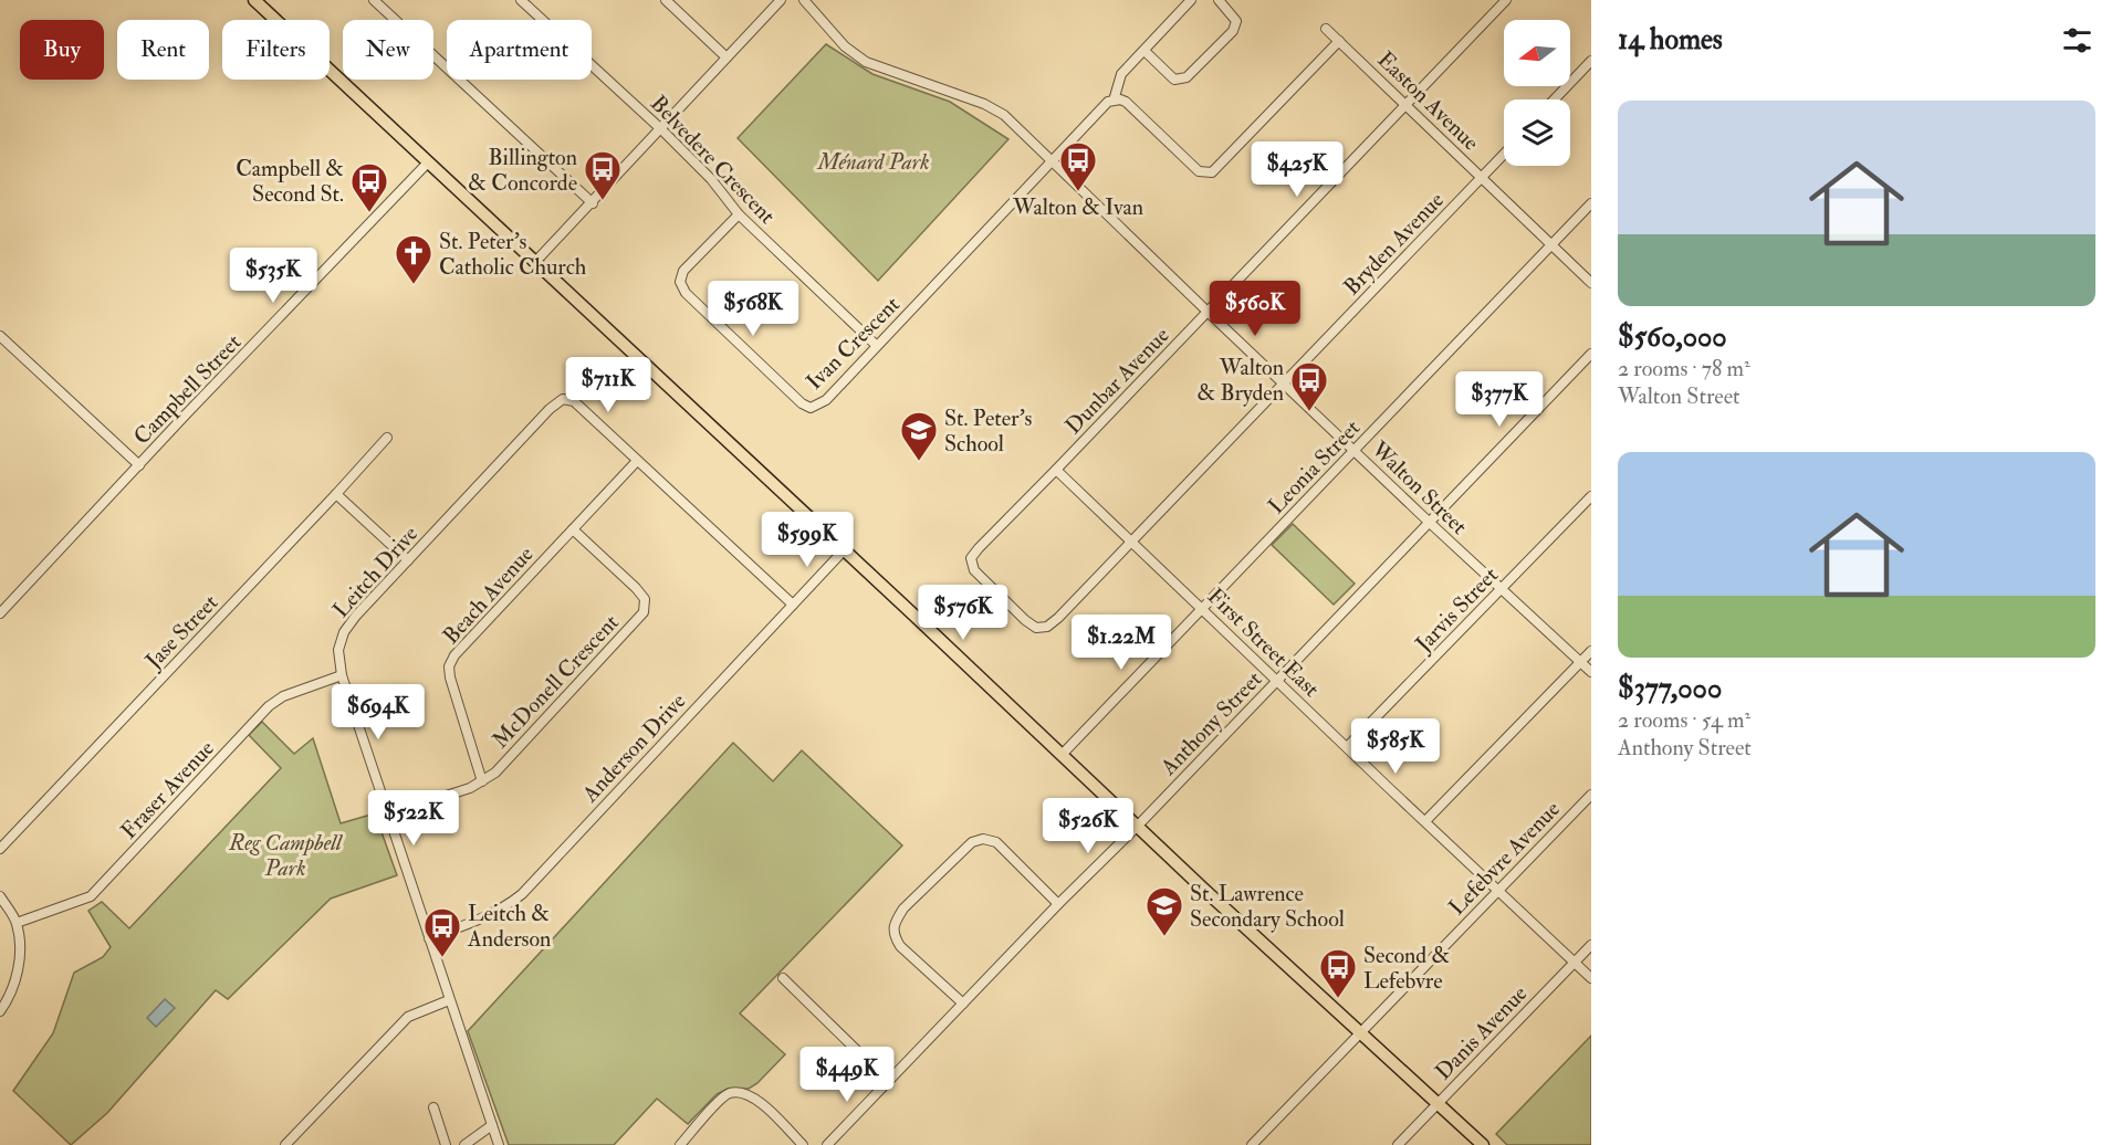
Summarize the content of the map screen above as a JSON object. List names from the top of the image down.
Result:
{
  "streets": {
    "street": [
      "Easton Avenue",
      "Belvedere Crescent",
      "Bryden Avenue",
      "Ivan Crescent",
      "Dunbar Avenue",
      "Campbell Street",
      "Leonia Street",
      "Walton Street",
      "Leitch Drive",
      "Beach Avenue",
      "Jarvis Street",
      "Jase Street",
      "First Street East",
      "McDonell Crescent",
      "Anthony Street",
      "Anderson Drive",
      "Fraser Avenue",
      "Lefebvre Avenue",
      "Danis Avenue"
    ]
  },
  "crossings": [
    ["Easton Avenue", "Bryden Avenue"],
    ["Easton Avenue", "Dunbar Avenue"],
    ["Easton Avenue", "Leonia Street"],
    ["Belvedere Crescent", "Ivan Crescent"],
    ["Bryden Avenue", "Dunbar Avenue"],
    ["Bryden Avenue", "Walton Street"],
    ["Bryden Avenue", "First Street East"],
    ["Ivan Crescent", "Walton Street"],
    ["Dunbar Avenue", "Walton Street"],
    ["Dunbar Avenue", "First Street East"],
    ["Leonia Street", "Walton Street"],
    ["Leonia Street", "First Street East"],
    ["Walton Street", "Jarvis Street"],
    ["Walton Street", "Anthony Street"],
    ["Leitch Drive", "Beach Avenue"],
    ["Leitch Drive", "McDonell Crescent"],
    ["Leitch Drive", "Anderson Drive"],
    ["Leitch Drive", "Fraser Avenue"],
    ["Beach Avenue", "McDonell Crescent"],
    ["Jarvis Street", "First Street East"],
    ["First Street East", "Anthony Street"],
    ["First Street East", "Lefebvre Avenue"],
    ["First Street East", "Danis Avenue"]
  ],
  "parks": ["Ménard Park", "Reg Campbell Park"],
  "places": {
    "bus stop": [
      "Walton & Ivan",
      "Billington & Concorde",
      "Campbell & Second St.",
      "Walton & Bryden",
      "Leitch & Anderson",
      "Second & Lefebvre"
    ],
    "church": ["St. Peter's Catholic Church"],
    "school or university": ["St. Peter's School", "St. Lawrence Secondary School"]
  },
  "north": "left",
  "page": {
    "heading": "14 homes",
    "chip": [
      "Buy",
      "Rent",
      "Filters",
      "New",
      "Apartment"
    ],
    "list": [
      {
        "name": "$560,000",
        "note": "2 rooms · 78 m² · Walton Street"
      },
      {
        "name": "$377,000",
        "note": "2 rooms · 54 m² · Anthony Street"
      }
    ],
    "price": [
      "$425K",
      "$535K",
      "$568K",
      "$560K",
      "$711K",
      "$377K",
      "$599K",
      "$576K",
      "$1.22M",
      "$694K",
      "$585K",
      "$522K",
      "$526K",
      "$449K"
    ]
  }
}
